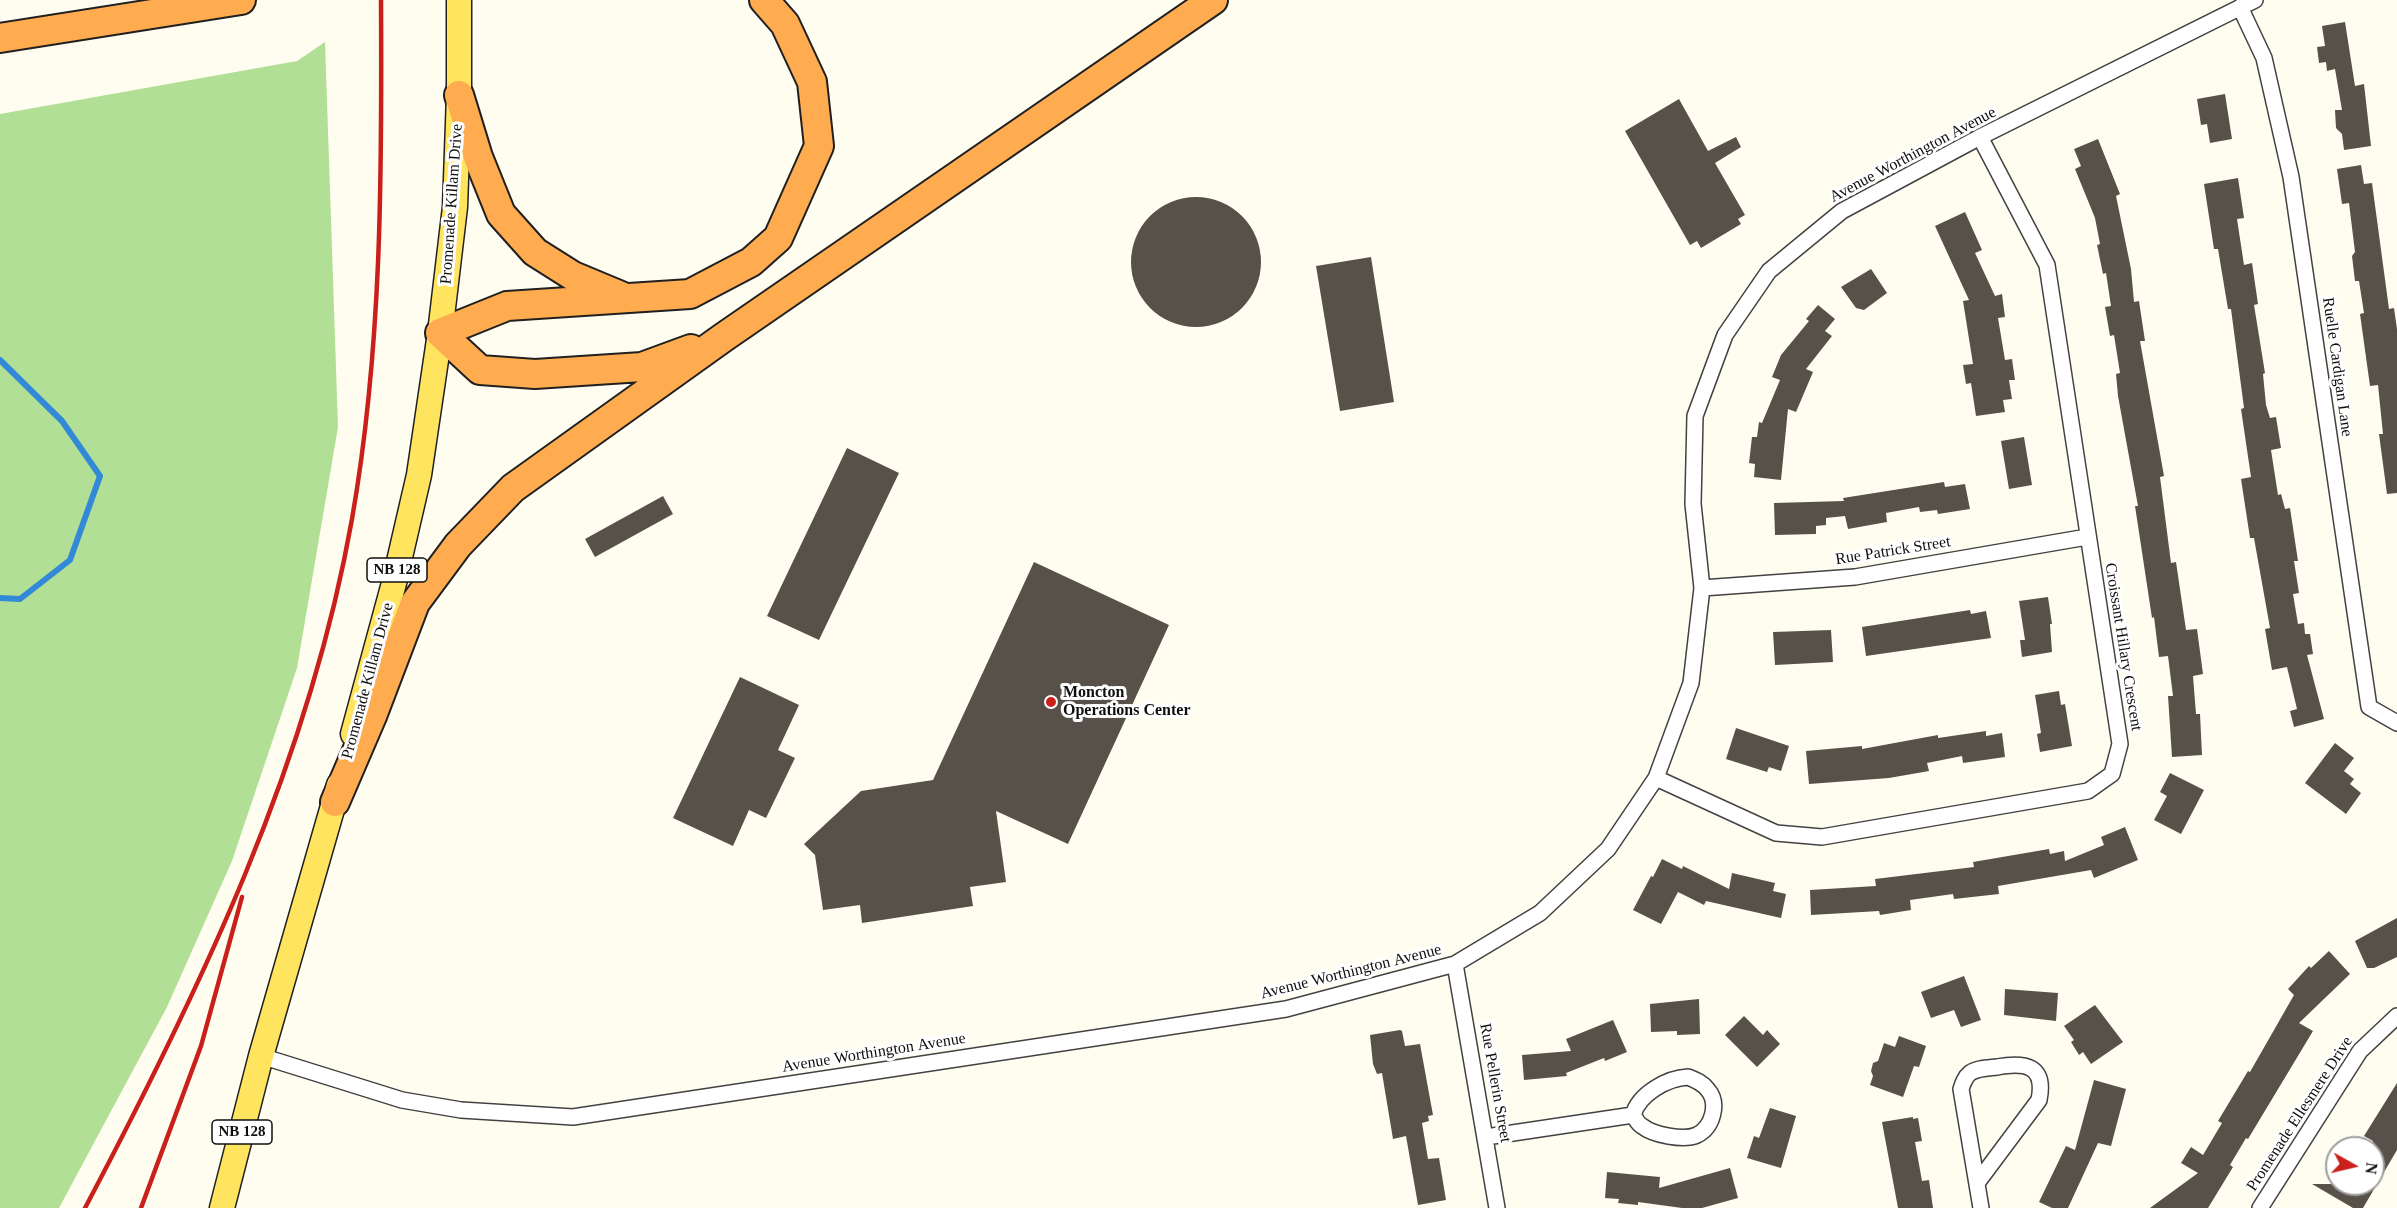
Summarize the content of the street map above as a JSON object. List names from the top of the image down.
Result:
{
  "streets": {
    "main road": ["Promenade Killam Drive", "NB 128"],
    "street": [
      "Avenue Worthington Avenue",
      "Ruelle Cardigan Lane",
      "Rue Patrick Street",
      "Croissant Hillary Crescent",
      "Rue Pellerin Street",
      "Promenade Ellesmere Drive"
    ]
  },
  "crossings": [
    ["Avenue Worthington Avenue", "Promenade Killam Drive"],
    ["Avenue Worthington Avenue", "Ruelle Cardigan Lane"],
    ["Avenue Worthington Avenue", "Rue Patrick Street"],
    ["Avenue Worthington Avenue", "Croissant Hillary Crescent"],
    ["Avenue Worthington Avenue", "Rue Pellerin Street"],
    ["Rue Patrick Street", "Croissant Hillary Crescent"]
  ],
  "places": ["Moncton Operations Center"],
  "north": "right"
}
